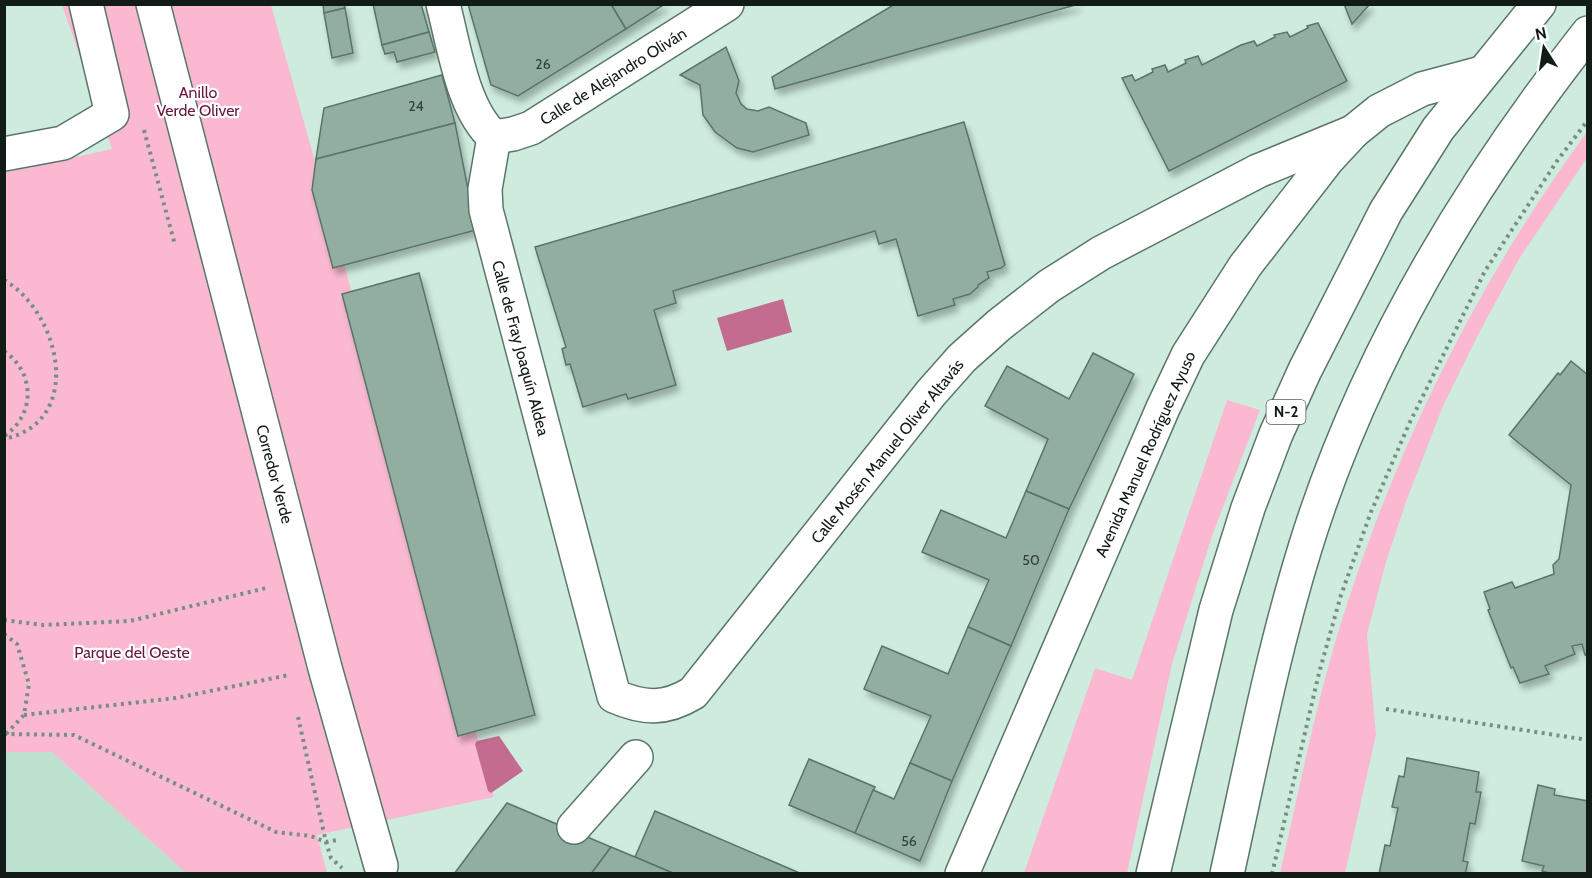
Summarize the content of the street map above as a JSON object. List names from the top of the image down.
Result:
{
  "streets": {
    "main road": [
      "Calle de Alejandro Oliván",
      "Calle de Fray Joaquín Aldea",
      "N-2",
      "Calle Mosén Manuel Oliver Altavás",
      "Avenida Manuel Rodríguez Ayuso",
      "Corredor Verde"
    ]
  },
  "crossings": [
    ["Calle de Alejandro Oliván", "Calle de Fray Joaquín Aldea"],
    ["Calle de Fray Joaquín Aldea", "Calle Mosén Manuel Oliver Altavás"],
    ["N-2", "Avenida Manuel Rodríguez Ayuso"],
    ["Calle Mosén Manuel Oliver Altavás", "Avenida Manuel Rodríguez Ayuso"]
  ],
  "parks": ["Anillo Verde Oliver", "Parque del Oeste"],
  "house_numbers": [
    "26",
    "24",
    "50",
    "56"
  ],
  "north": "top"
}
